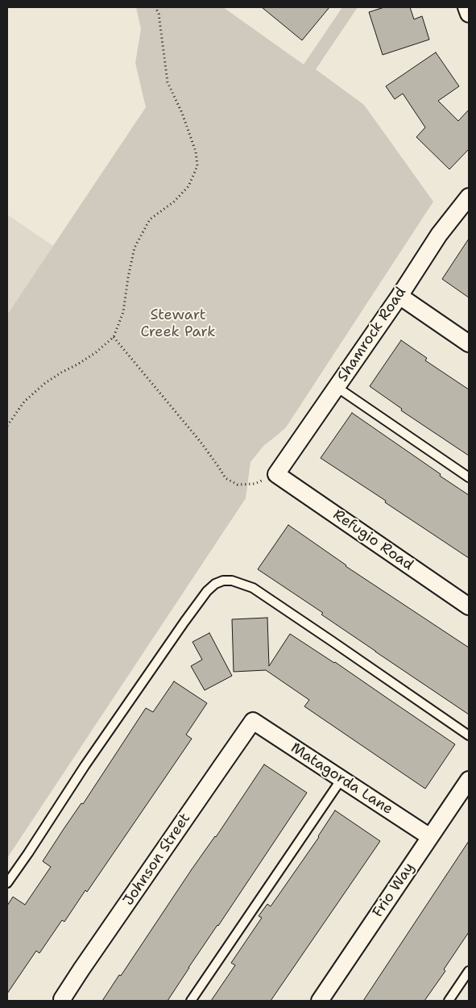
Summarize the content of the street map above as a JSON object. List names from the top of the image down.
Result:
{
  "streets": {
    "street": [
      "Shamrock Road",
      "Refugio Road",
      "Matagorda Lane",
      "Johnson Street",
      "Frio Way"
    ]
  },
  "crossings": [
    ["Shamrock Road", "Refugio Road"],
    ["Matagorda Lane", "Johnson Street"],
    ["Matagorda Lane", "Frio Way"]
  ],
  "parks": ["Stewart Creek Park"]
}
